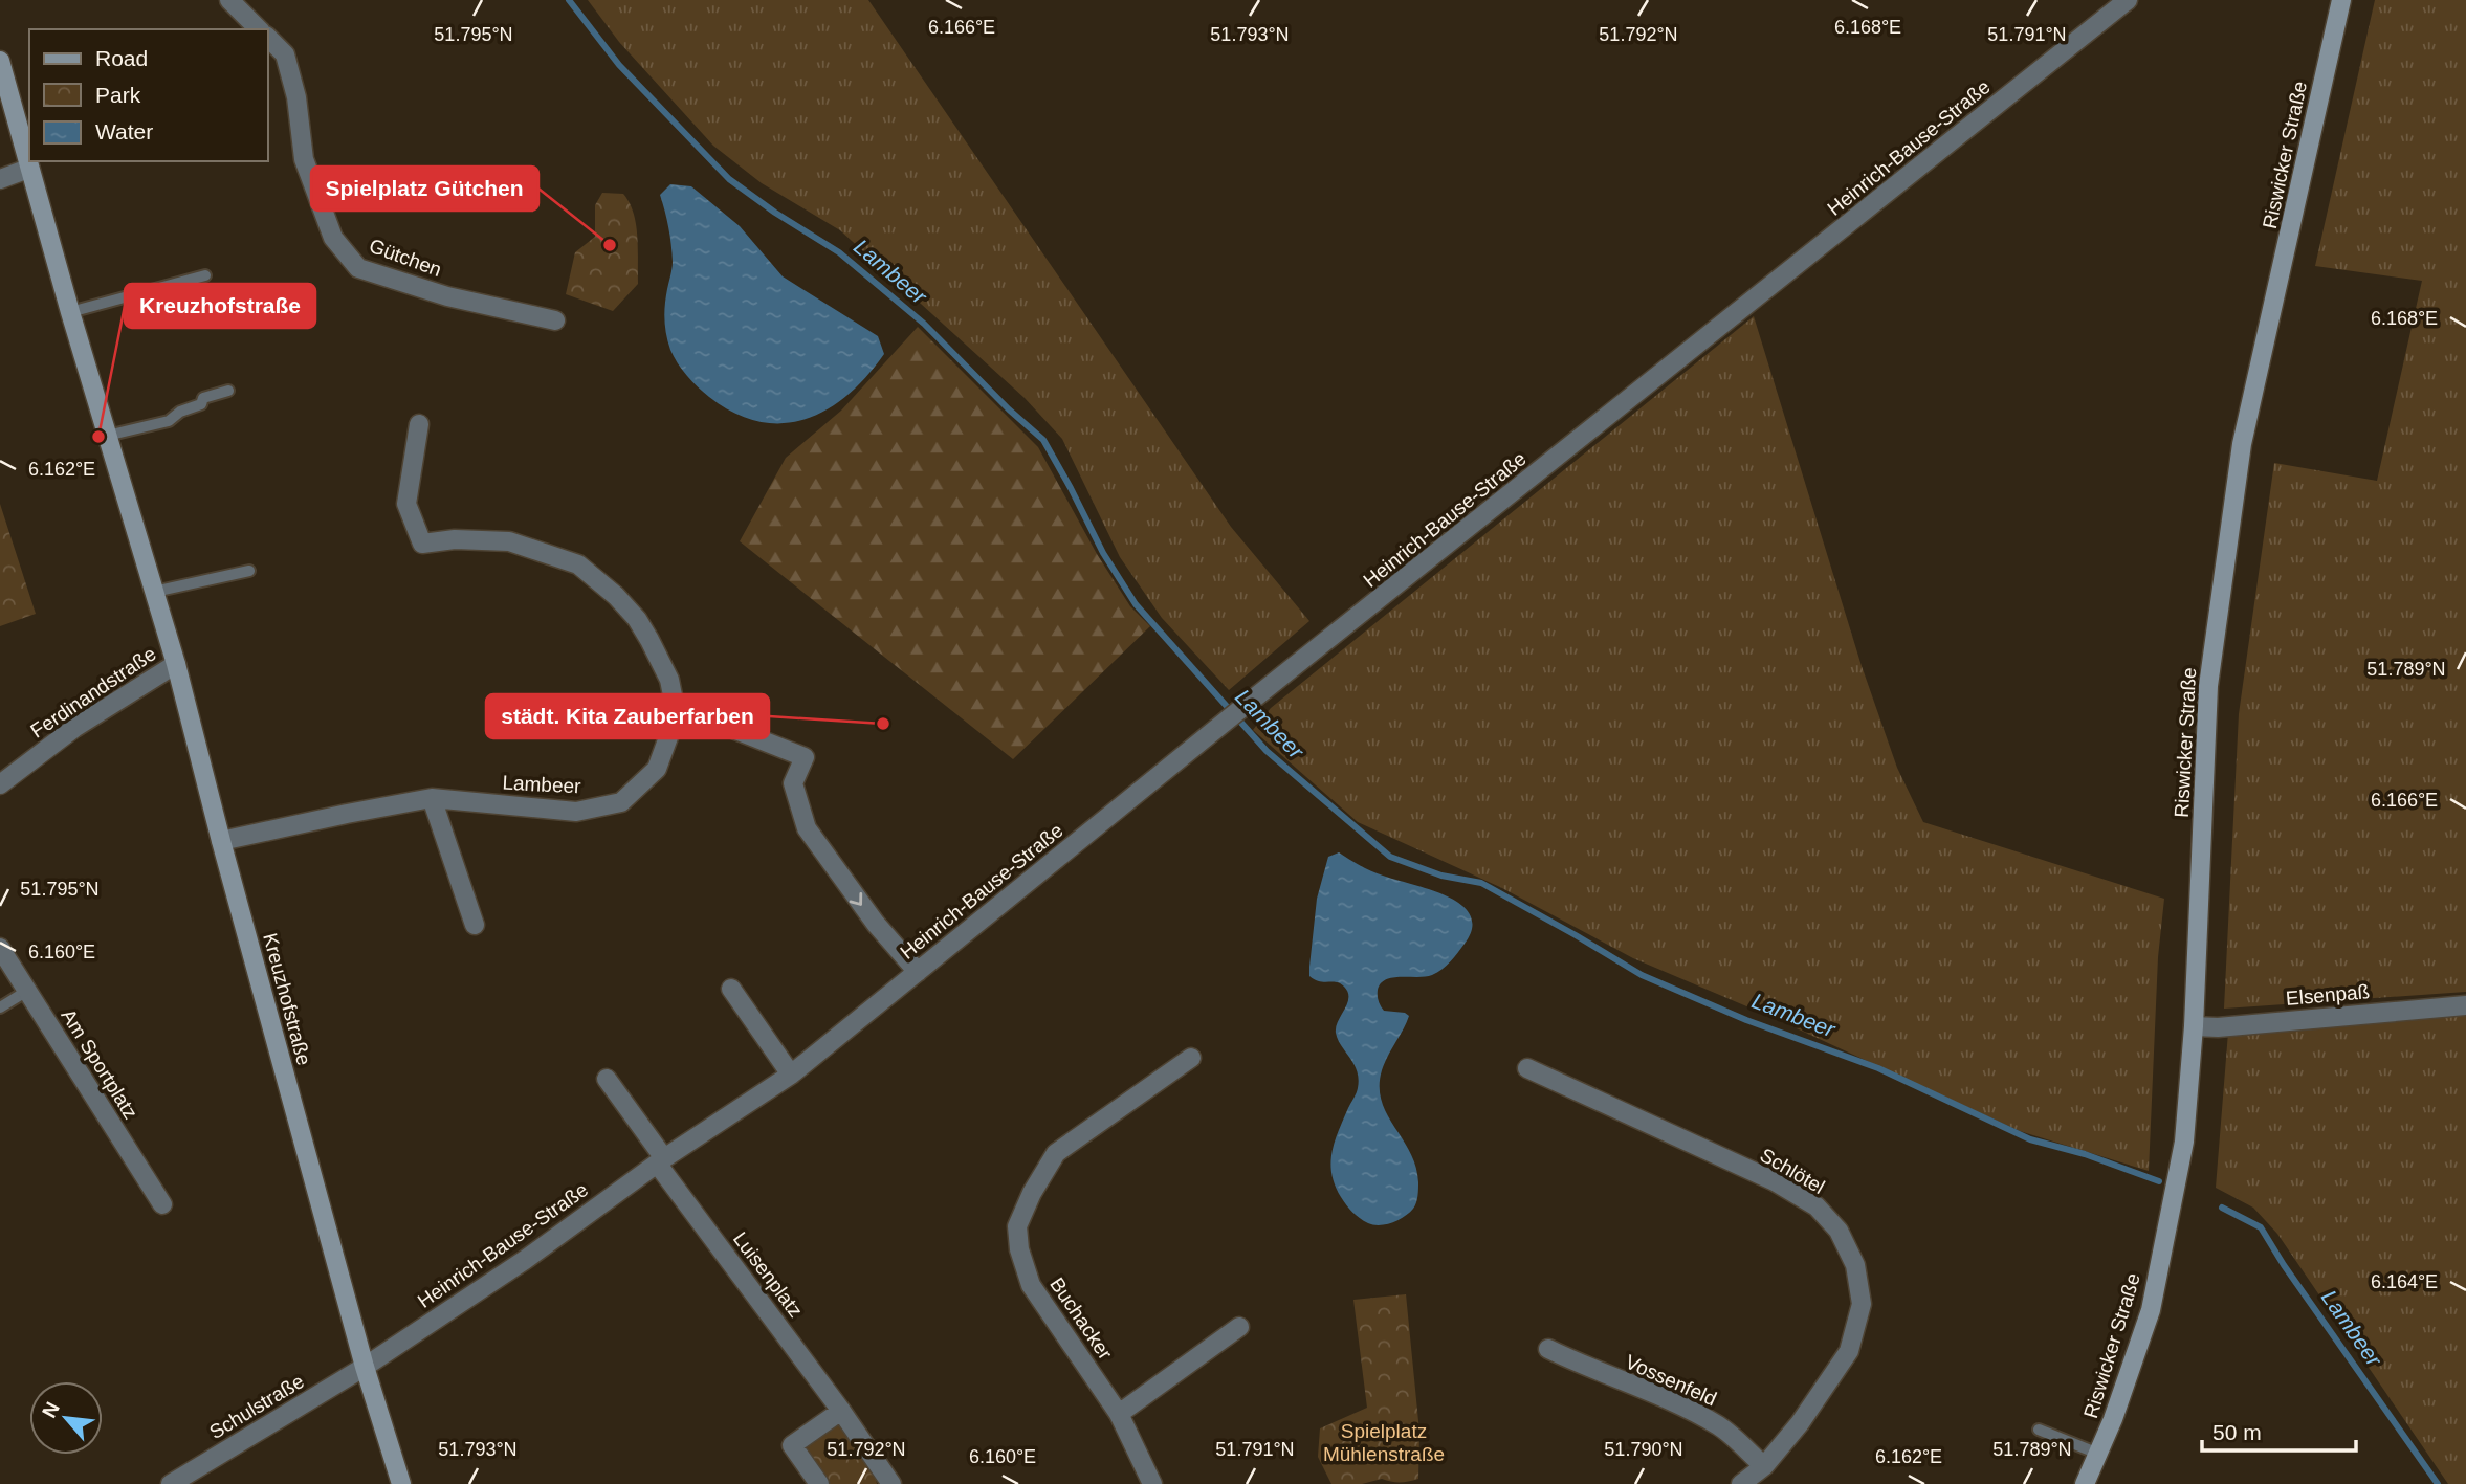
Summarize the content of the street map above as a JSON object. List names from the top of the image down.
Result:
{
  "streets": {
    "street": [
      "Heinrich-Bause-Straße",
      "Riswicker Straße",
      "Gütchen",
      "Ferdinandstraße",
      "Lambeer",
      "Elsenpaß",
      "Kreuzhofstraße",
      "Am Sportplatz",
      "Schlötel",
      "Luisenplatz",
      "Buchacker",
      "Vossenfeld",
      "Schulstraße"
    ]
  },
  "crossings": [
    ["Heinrich-Bause-Straße", "Kreuzhofstraße"],
    ["Heinrich-Bause-Straße", "Luisenplatz"],
    ["Heinrich-Bause-Straße", "Schulstraße"],
    ["Riswicker Straße", "Elsenpaß"],
    ["Ferdinandstraße", "Kreuzhofstraße"],
    ["Lambeer", "Kreuzhofstraße"],
    ["Kreuzhofstraße", "Schulstraße"],
    ["Schlötel", "Vossenfeld"]
  ],
  "water": ["Lambeer"],
  "parks": ["Spielplatz Mühlenstraße"],
  "places": ["Spielplatz Gütchen", "Kreuzhofstraße", "städt. Kita Zauberfarben"],
  "legend": ["Road", "Park", "Water"],
  "scale_bar": "50 m",
  "north": "top left",
  "coordinates": [
    "6.166°E",
    "6.168°E",
    "51.795°N",
    "51.793°N",
    "51.792°N",
    "51.791°N",
    "6.162°E",
    "51.789°N",
    "6.160°E",
    "6.164°E",
    "51.790°N"
  ]
}
